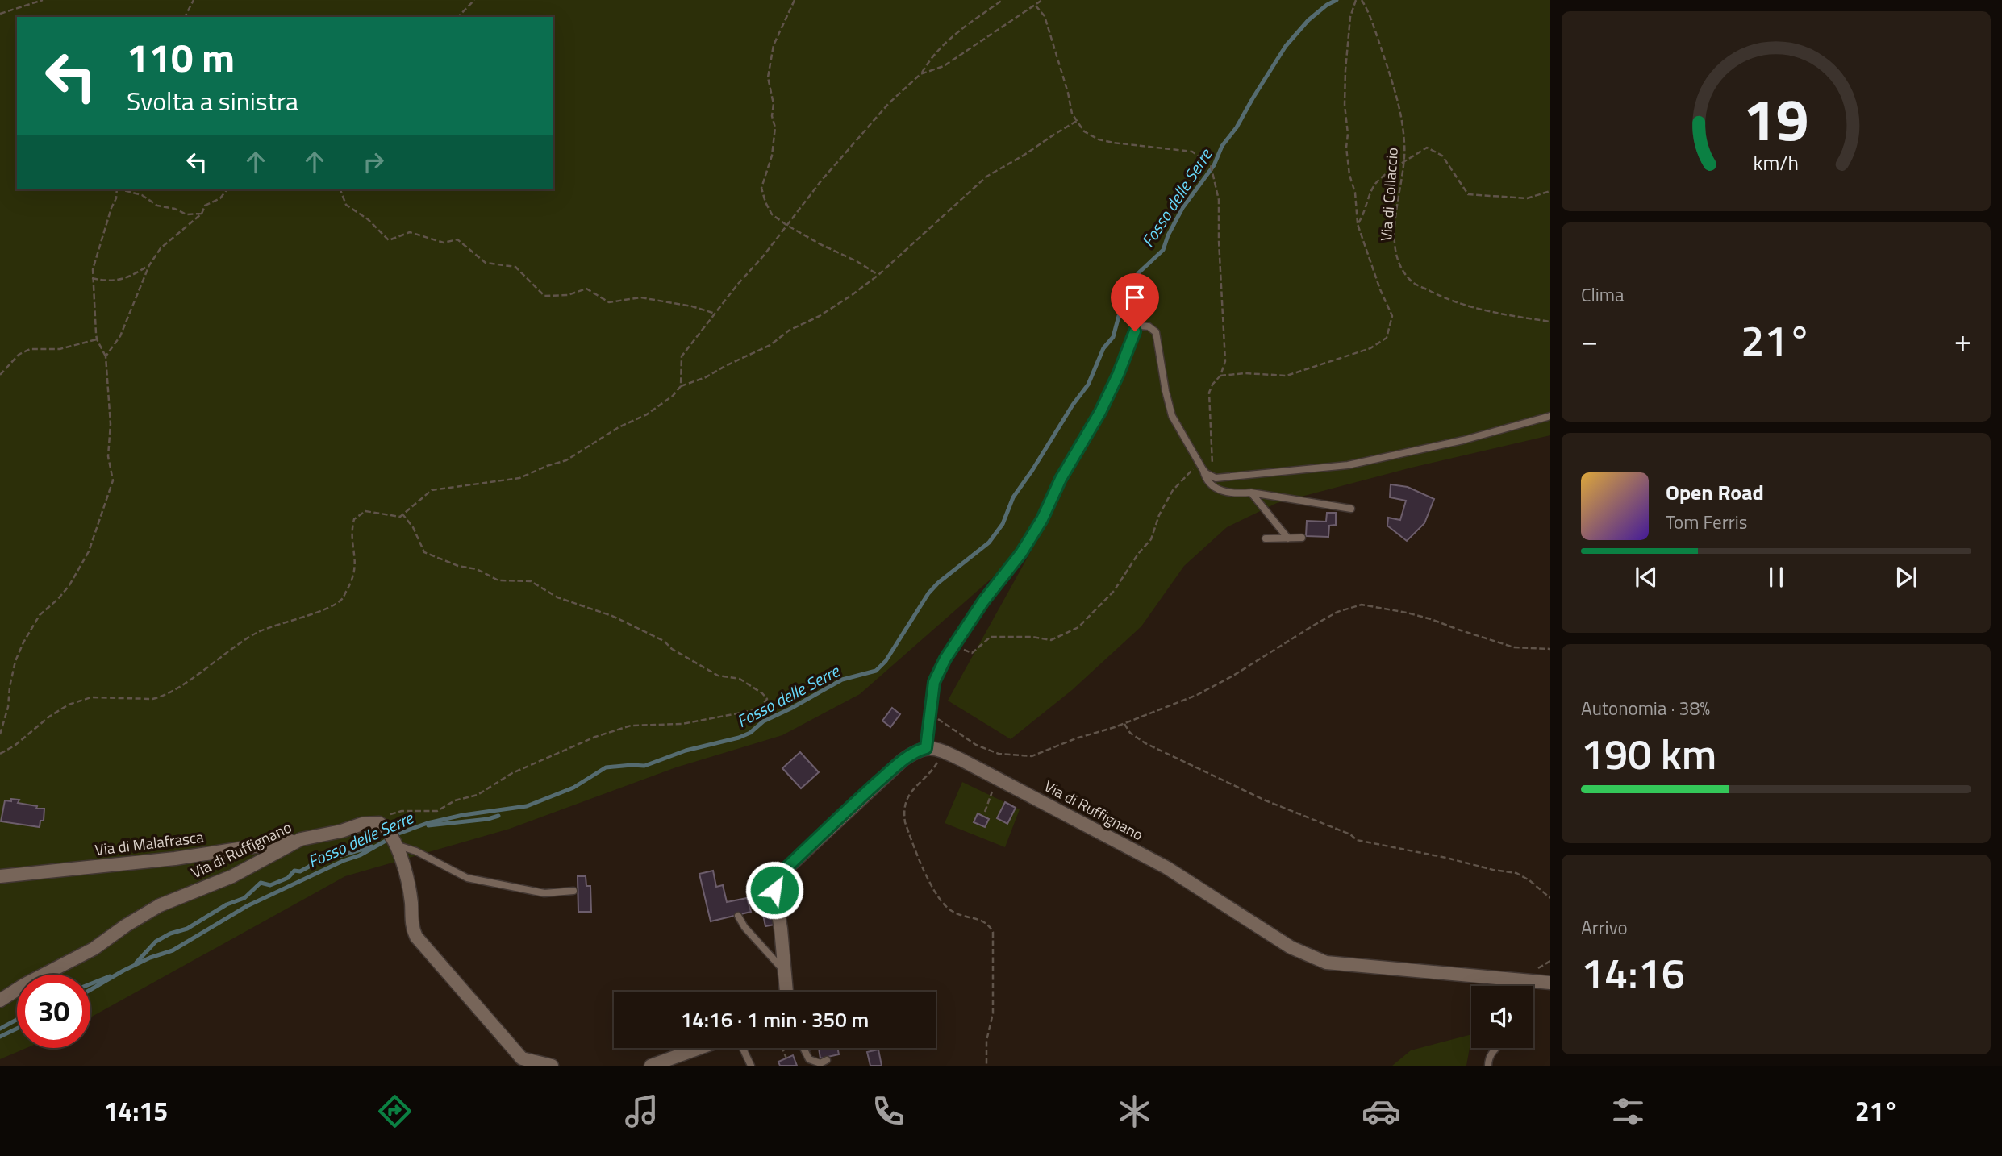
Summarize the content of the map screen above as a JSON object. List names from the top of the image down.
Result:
{
  "streets": {
    "street": ["Via di Ruffignano", "Via di Malafrasca"],
    "path": ["Via di Collaccio"]
  },
  "crossings": [
    ["Via di Ruffignano", "Via di Malafrasca"]
  ],
  "water": ["Fosso delle Serre"],
  "page": {
    "turn": ["110 m", "Svolta a sinistra"],
    "tile": [
      "Clima",
      ["Autonomia · 38%", "190 km"],
      ["Arrivo", "14:16"]
    ],
    "heat": ["−", "21°", "+"],
    "song": ["Open Road", "Tom Ferris"],
    "limit": "30",
    "trip": "14:16 · 1 min · 350 m",
    "tabs": ["14:15", "21°"],
    "gauge": ["19", "km/h"]
  }
}
